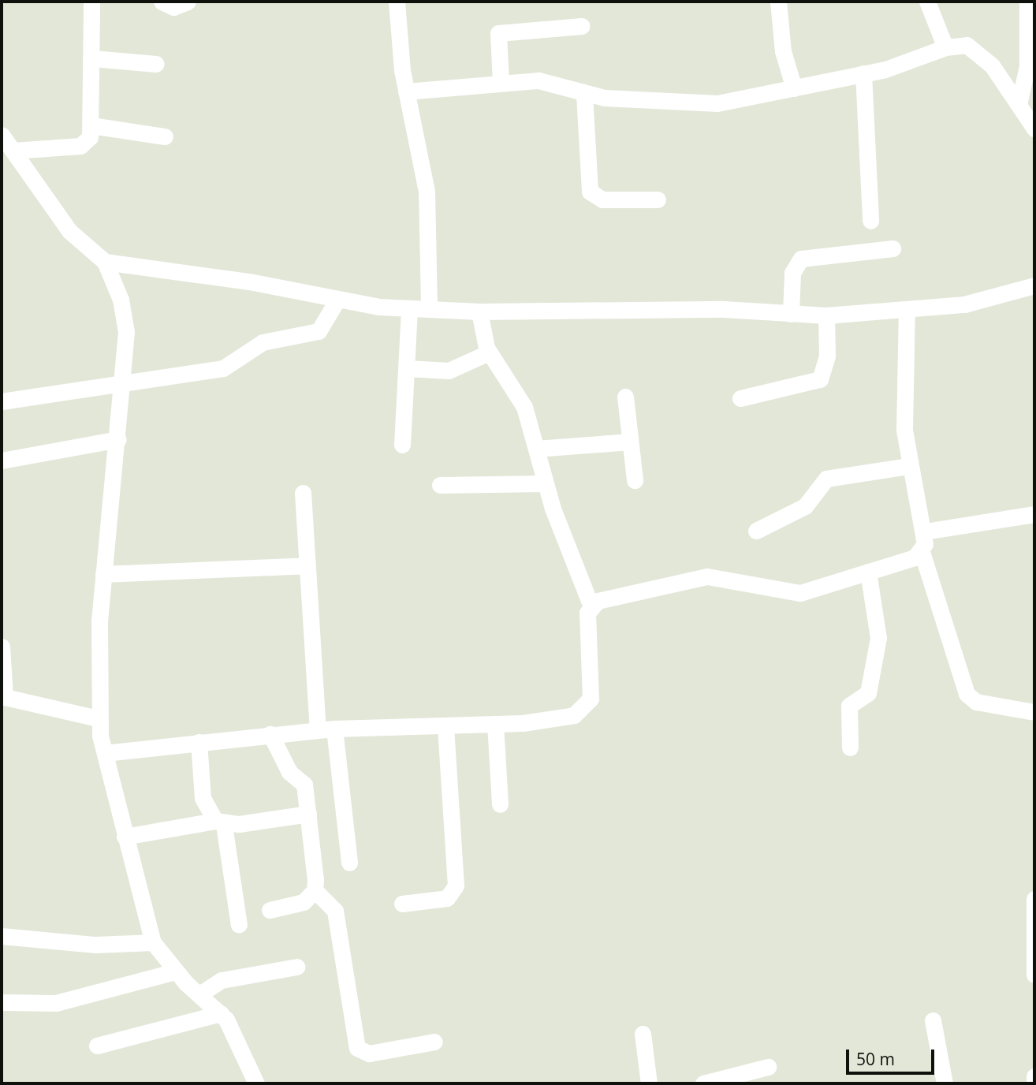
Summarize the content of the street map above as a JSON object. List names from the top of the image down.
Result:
{
  "scale_bar": "50 m"
}
